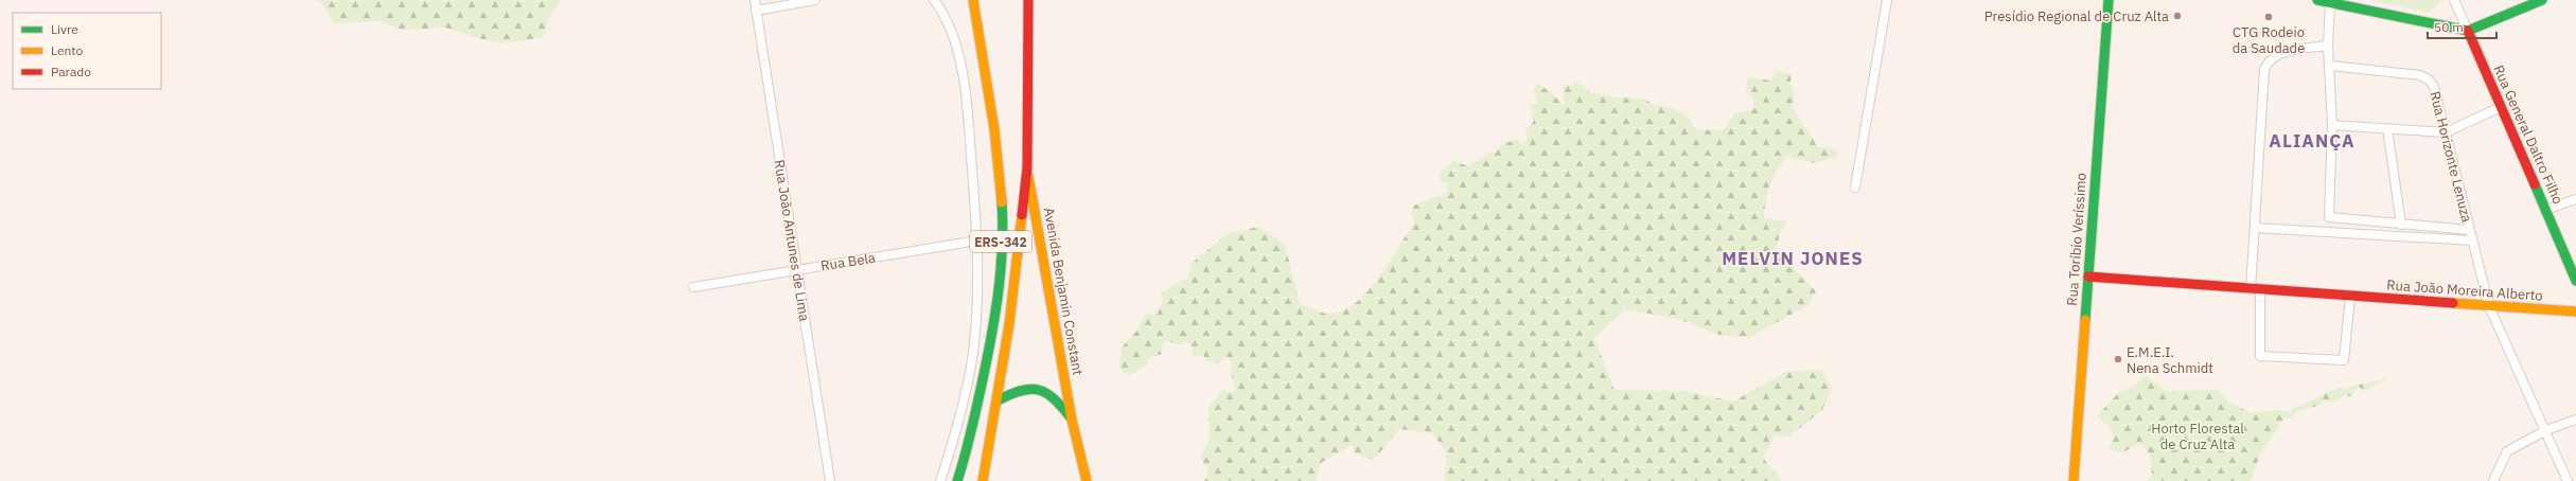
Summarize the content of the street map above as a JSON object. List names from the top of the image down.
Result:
{
  "streets": {
    "street": [
      "Rua General Daltro Filho",
      "Rua Horizonte Lenuza",
      "Rua Toríbio Veríssimo",
      "Rua João Antunes de Lima",
      "ERS-342",
      "Rua Bela",
      "Rua João Moreira Alberto",
      "Avenida Benjamin Constant"
    ]
  },
  "crossings": [
    ["Rua Horizonte Lenuza", "Rua João Moreira Alberto"],
    ["Rua Toríbio Veríssimo", "Rua João Moreira Alberto"],
    ["Rua João Antunes de Lima", "Rua Bela"],
    ["ERS-342", "Avenida Benjamin Constant"]
  ],
  "districts": ["ALIANÇA", "MELVIN JONES"],
  "parks": ["Horto Florestal de Cruz Alta"],
  "places": ["Presídio Regional de Cruz Alta", "CTG Rodeio da Saudade", "E.M.E.I. Nena Schmidt"],
  "legend": ["Livre", "Lento", "Parado"],
  "scale_bar": "50 m"
}
